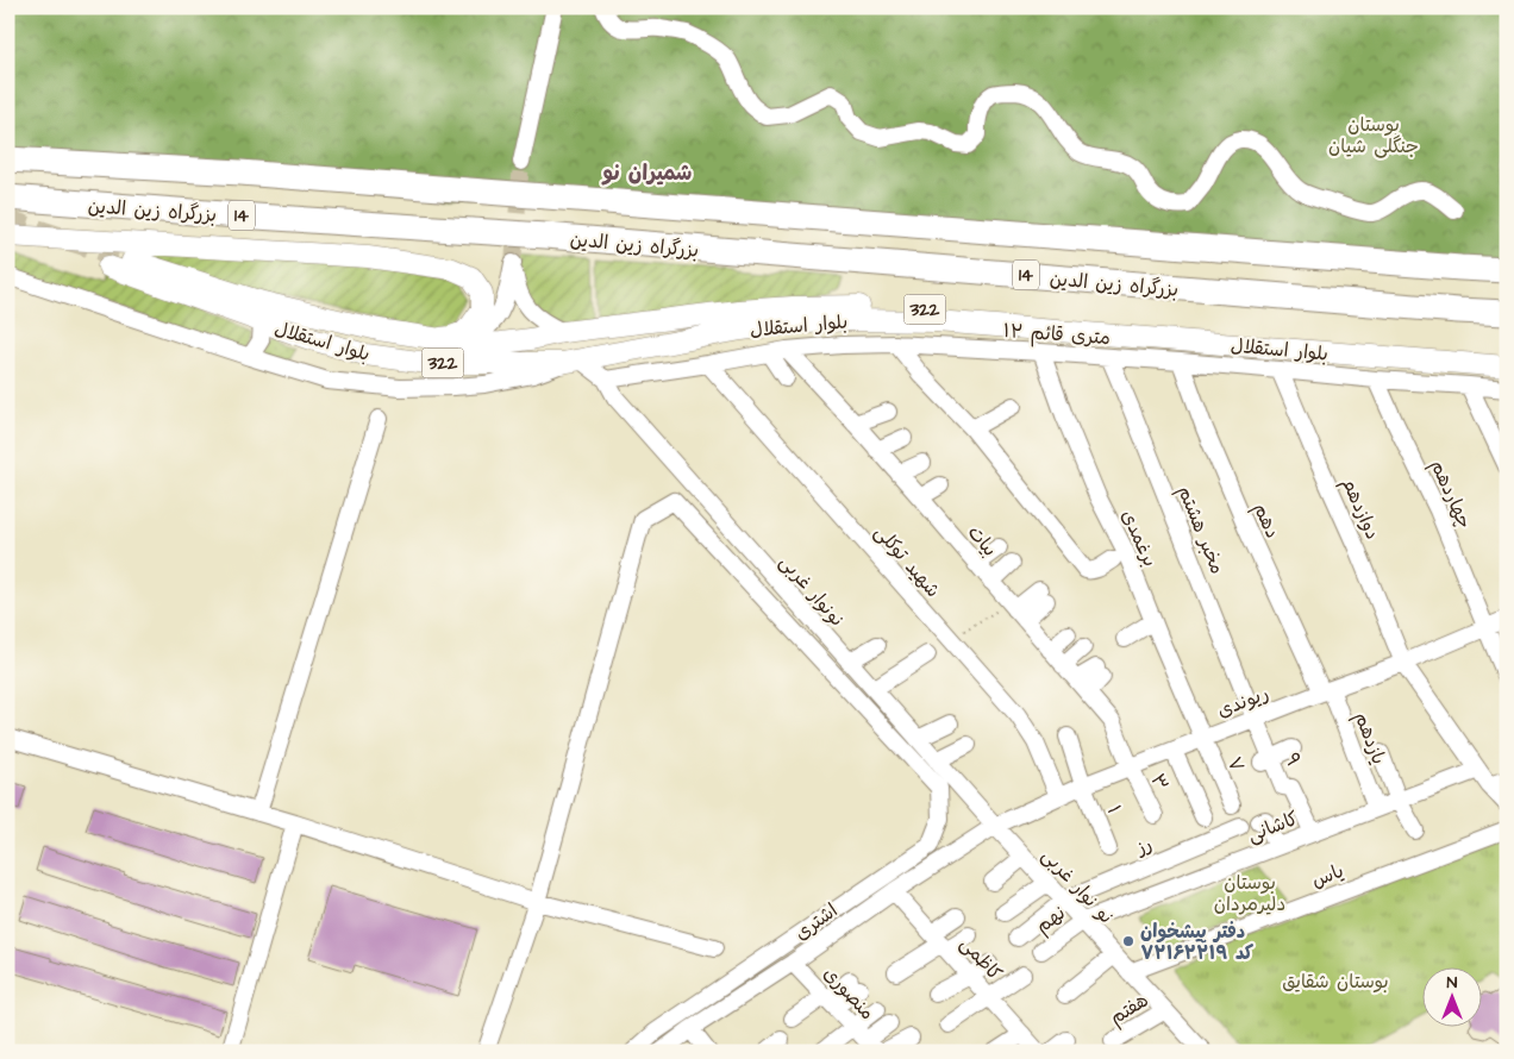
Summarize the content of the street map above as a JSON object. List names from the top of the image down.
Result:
{
  "streets": {
    "highway": ["بزرگراه زین الدین", "14"],
    "main road": ["322", "بلوار استقلال"],
    "street": [
      "۱۲ متری قائم",
      "چهاردهم",
      "دوازدهم",
      "دهم",
      "مخبر هشتم",
      "برغمدی",
      "بیات",
      "شهید توکلی",
      "نونوار غربی",
      "ریوندی",
      "یازدهم",
      "۹",
      "۷",
      "۳",
      "۱",
      "کاشانی",
      "رز",
      "یاس",
      "نو نوار غربی",
      "نهم",
      "اشتری",
      "کاظمی",
      "منصوری",
      "هفتم"
    ]
  },
  "crossings": [
    ["۱۲ متری قائم", "چهاردهم"],
    ["۱۲ متری قائم", "دوازدهم"],
    ["۱۲ متری قائم", "دهم"],
    ["۱۲ متری قائم", "مخبر هشتم"],
    ["۱۲ متری قائم", "برغمدی"],
    ["۱۲ متری قائم", "بیات"],
    ["۱۲ متری قائم", "شهید توکلی"],
    ["۱۲ متری قائم", "نونوار غربی"],
    ["چهاردهم", "ریوندی"],
    ["دوازدهم", "ریوندی"],
    ["دوازدهم", "کاشانی"],
    ["دهم", "ریوندی"],
    ["دهم", "یازدهم"],
    ["مخبر هشتم", "ریوندی"],
    ["مخبر هشتم", "۹"],
    ["برغمدی", "ریوندی"],
    ["برغمدی", "۷"],
    ["بیات", "ریوندی"],
    ["بیات", "۳"],
    ["شهید توکلی", "ریوندی"],
    ["نونوار غربی", "ریوندی"],
    ["نونوار غربی", "نو نوار غربی"],
    ["نونوار غربی", "اشتری"],
    ["ریوندی", "یازدهم"],
    ["ریوندی", "۹"],
    ["ریوندی", "۷"],
    ["ریوندی", "۳"],
    ["ریوندی", "۱"],
    ["ریوندی", "نو نوار غربی"],
    ["ریوندی", "اشتری"],
    ["۹", "کاشانی"],
    ["کاشانی", "نو نوار غربی"],
    ["کاشانی", "نهم"],
    ["رز", "نو نوار غربی"],
    ["یاس", "نو نوار غربی"],
    ["نو نوار غربی", "نهم"],
    ["نو نوار غربی", "اشتری"],
    ["نو نوار غربی", "هفتم"],
    ["اشتری", "کاظمی"],
    ["اشتری", "منصوری"]
  ],
  "districts": ["شمیران نو"],
  "parks": ["بوستان جنگلی شیان", "بوستان دلیرمردان", "بوستان شقایق"],
  "places": ["دفتر پیشخوان کد ۷۲۱۶۲۲۱۹"],
  "north": "top"
}
